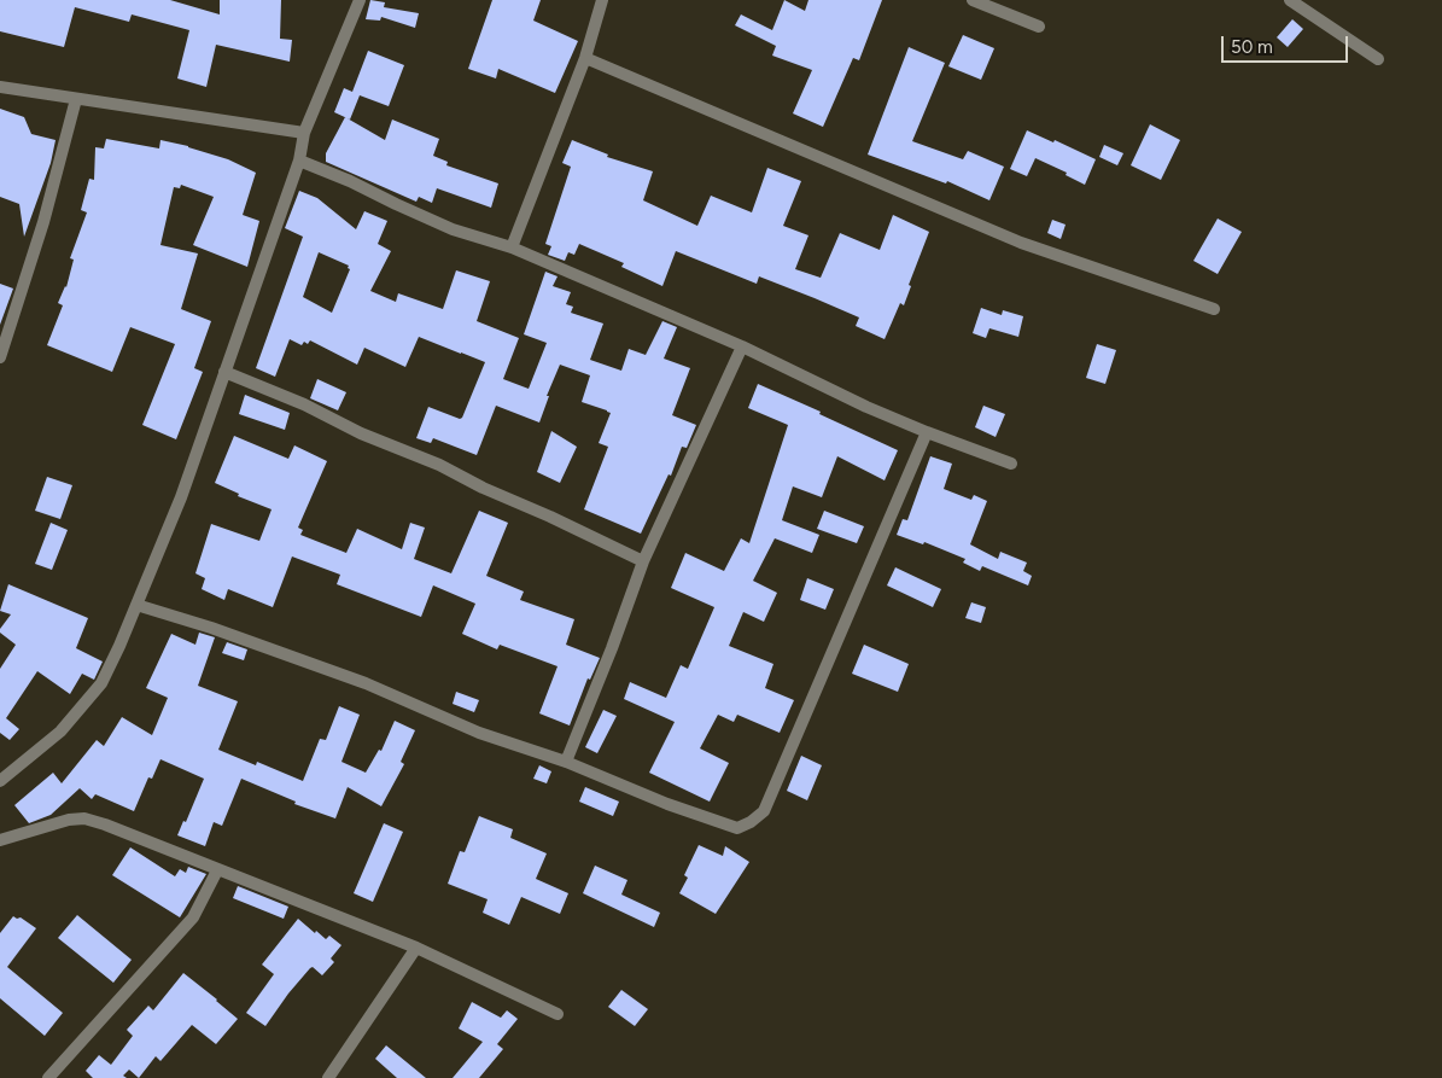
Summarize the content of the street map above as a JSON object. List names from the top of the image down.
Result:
{
  "scale_bar": "50 m"
}
